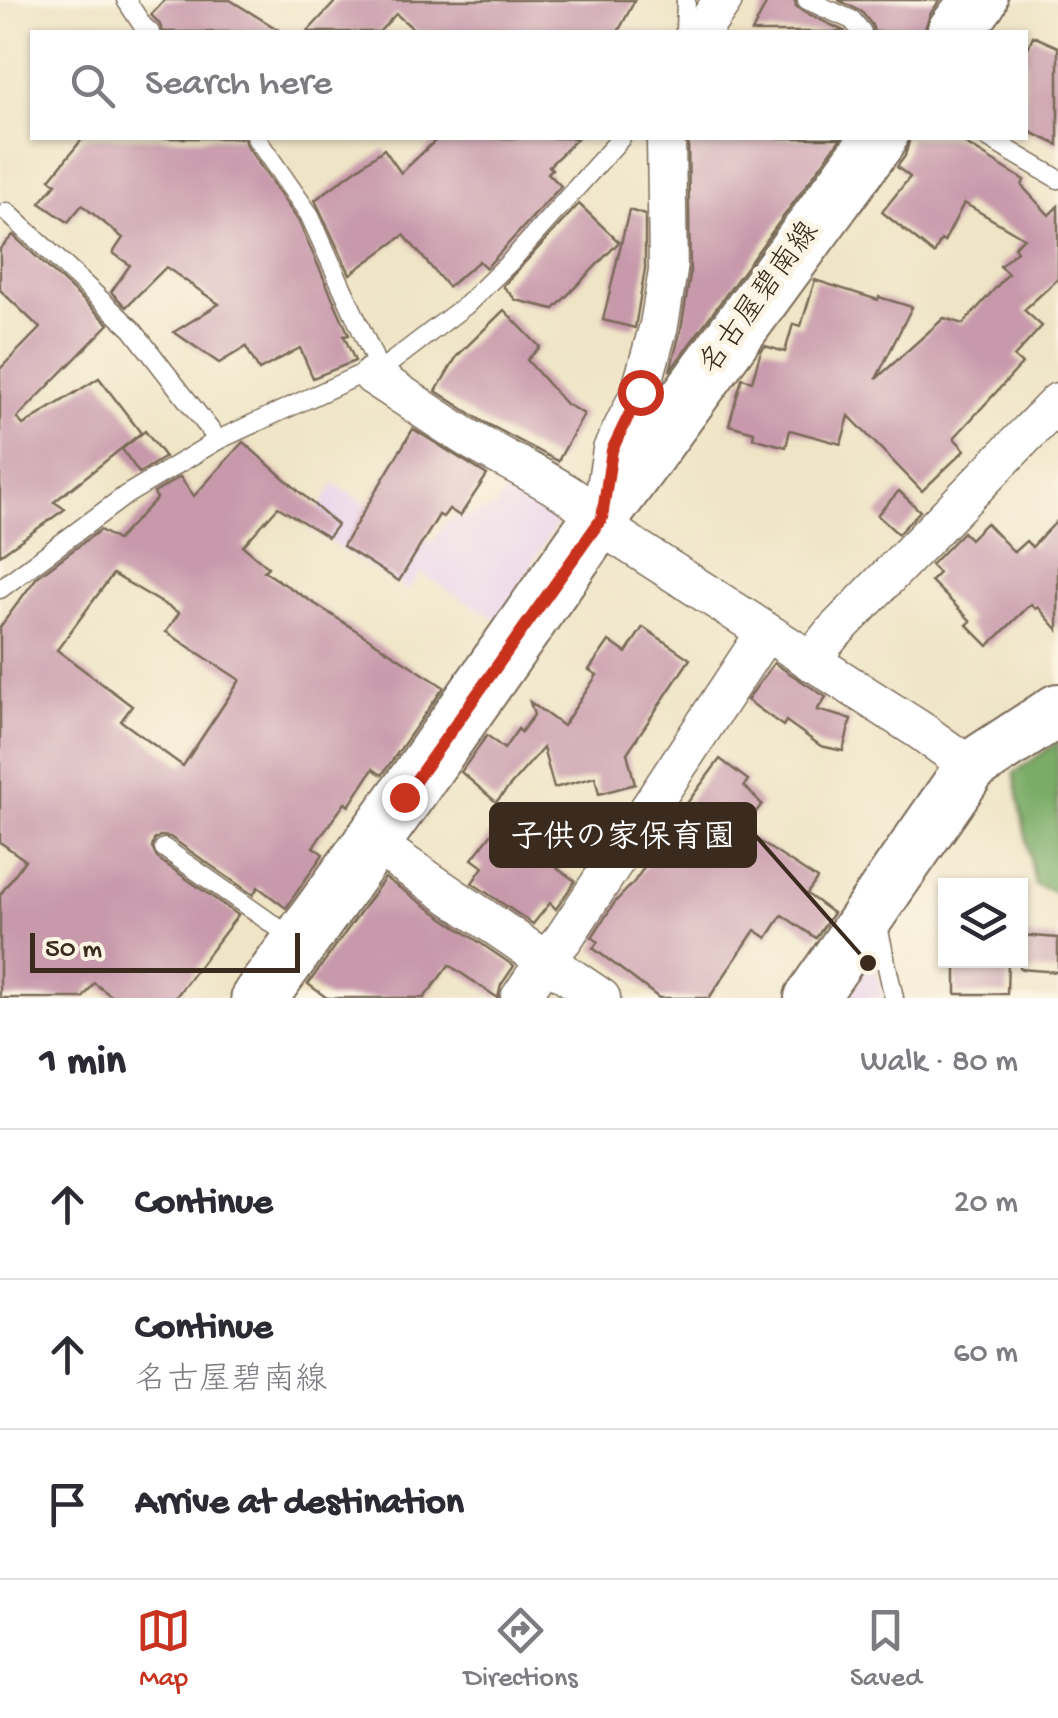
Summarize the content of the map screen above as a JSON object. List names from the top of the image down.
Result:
{
  "streets": {
    "main road": ["名古屋碧南線"]
  },
  "places": ["子供の家保育園"],
  "scale_bar": "50 m",
  "page": {
    "search": "Search here",
    "scale": "50 m",
    "heading": ["1 min", "Walk · 80 m"],
    "list": [
      ["Continue", "20 m"],
      ["Continue", "名古屋碧南線", "60 m"],
      "Arrive at destination"
    ],
    "nav": ["Map", "Directions", "Saved"]
  }
}
